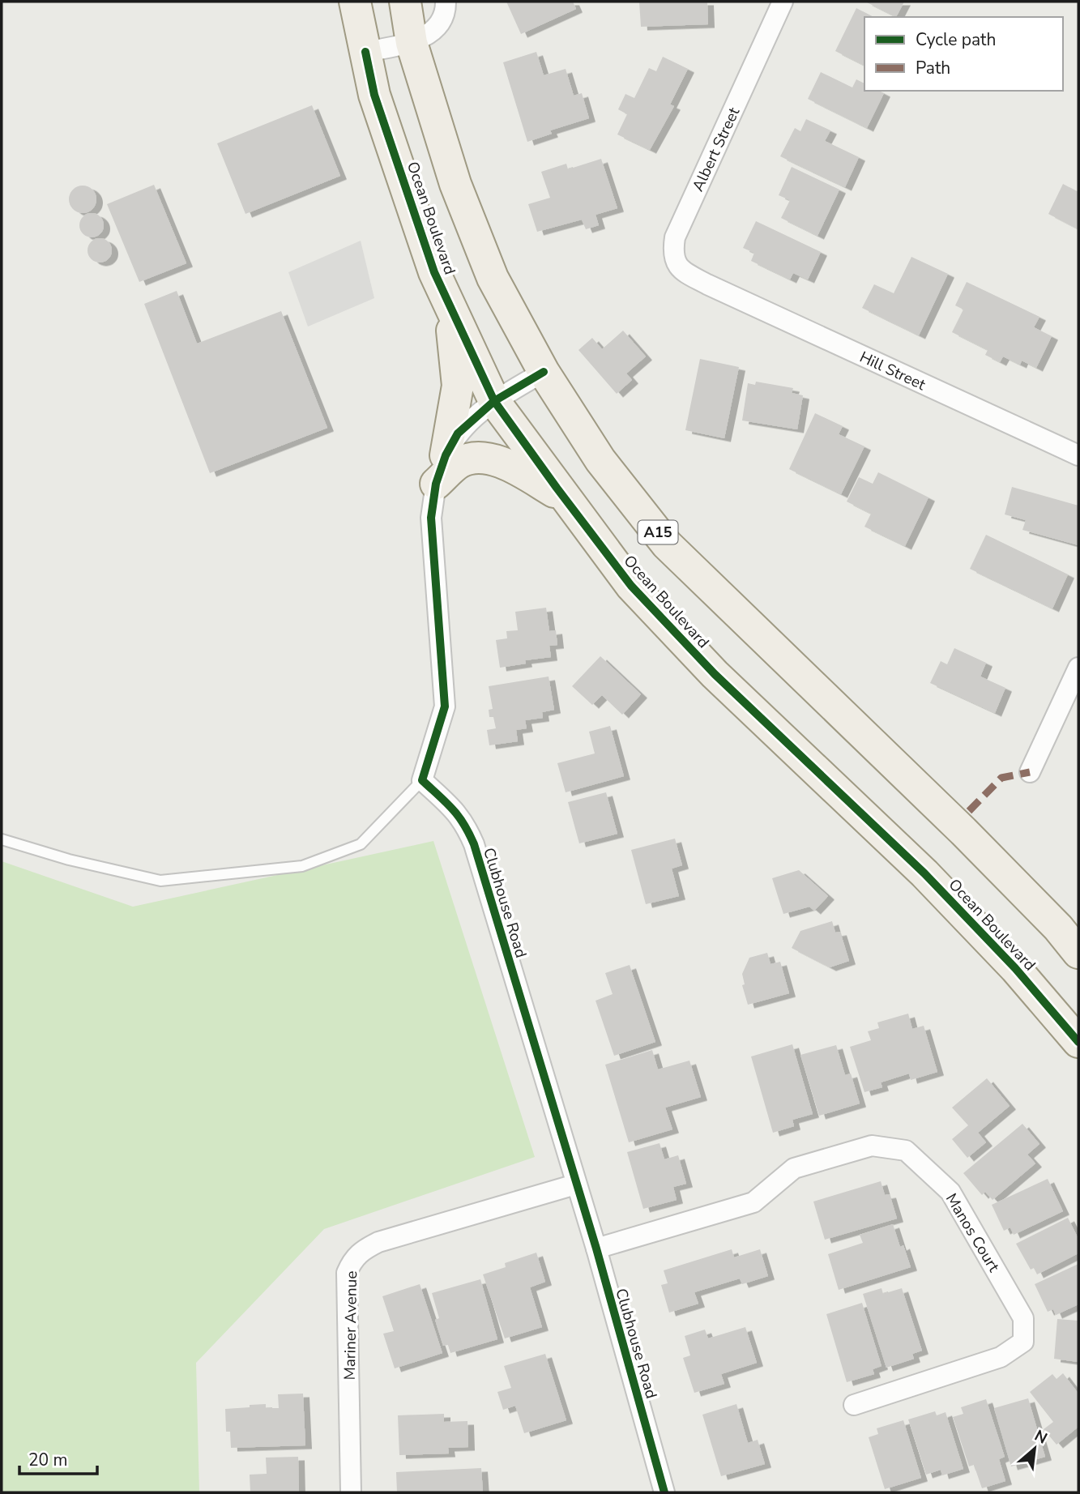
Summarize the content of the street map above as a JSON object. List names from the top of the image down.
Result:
{
  "streets": {
    "main road": ["Ocean Boulevard", "A15"],
    "street": [
      "Albert Street",
      "Hill Street",
      "Clubhouse Road",
      "Manos Court",
      "Mariner Avenue"
    ]
  },
  "crossings": [
    ["Albert Street", "Hill Street"],
    ["Clubhouse Road", "Manos Court"],
    ["Clubhouse Road", "Mariner Avenue"]
  ],
  "legend": ["Cycle path", "Path"],
  "scale_bar": "20 m",
  "north": "top right"
}
